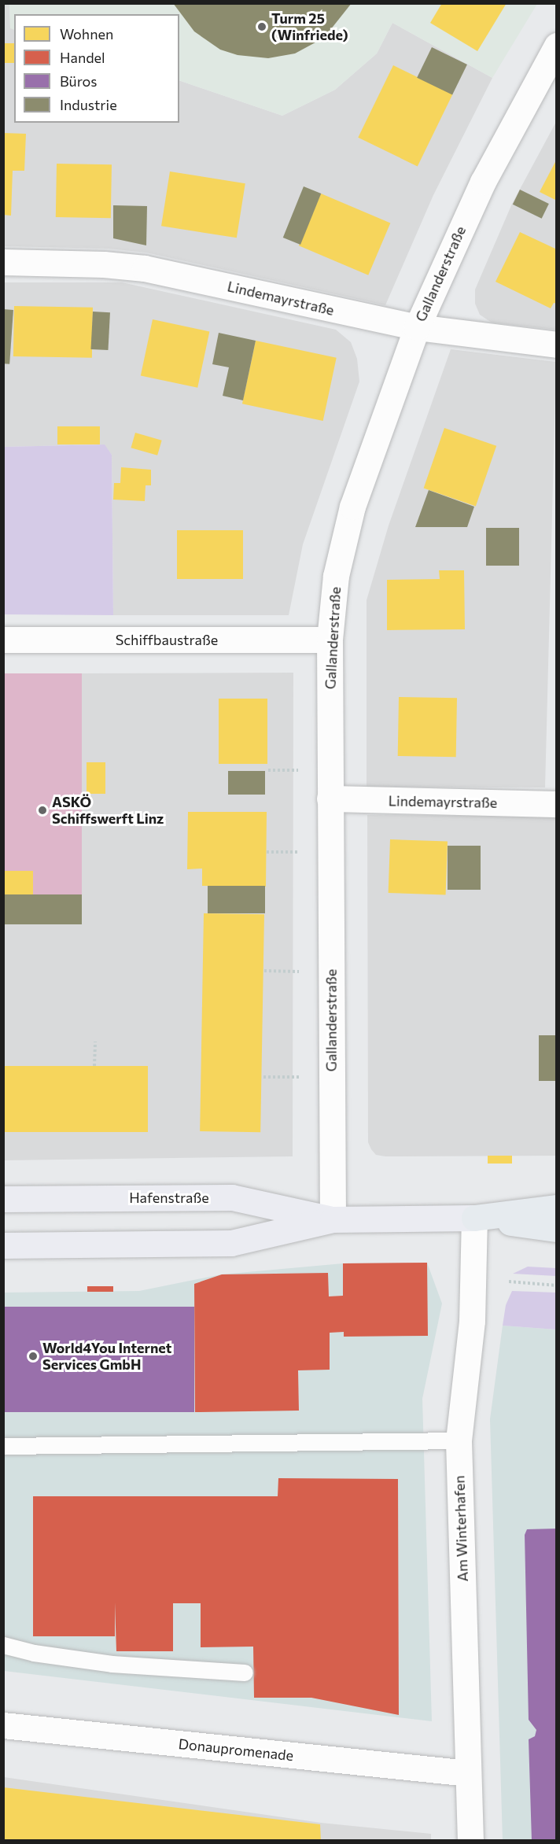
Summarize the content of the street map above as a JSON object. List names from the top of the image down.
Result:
{
  "streets": {
    "main road": ["Hafenstraße"],
    "street": [
      "Gallanderstraße",
      "Lindemayrstraße",
      "Schiffbaustraße",
      "Am Winterhafen",
      "Donaupromenade"
    ]
  },
  "crossings": [
    ["Gallanderstraße", "Lindemayrstraße"],
    ["Gallanderstraße", "Schiffbaustraße"],
    ["Gallanderstraße", "Hafenstraße"],
    ["Hafenstraße", "Am Winterhafen"],
    ["Am Winterhafen", "Donaupromenade"]
  ],
  "places": ["Turm 25 (Winfriede)", "ASKÖ Schiffswerft Linz", "World4You Internet Services GmbH"],
  "legend": [
    "Wohnen",
    "Handel",
    "Büros",
    "Industrie"
  ]
}
